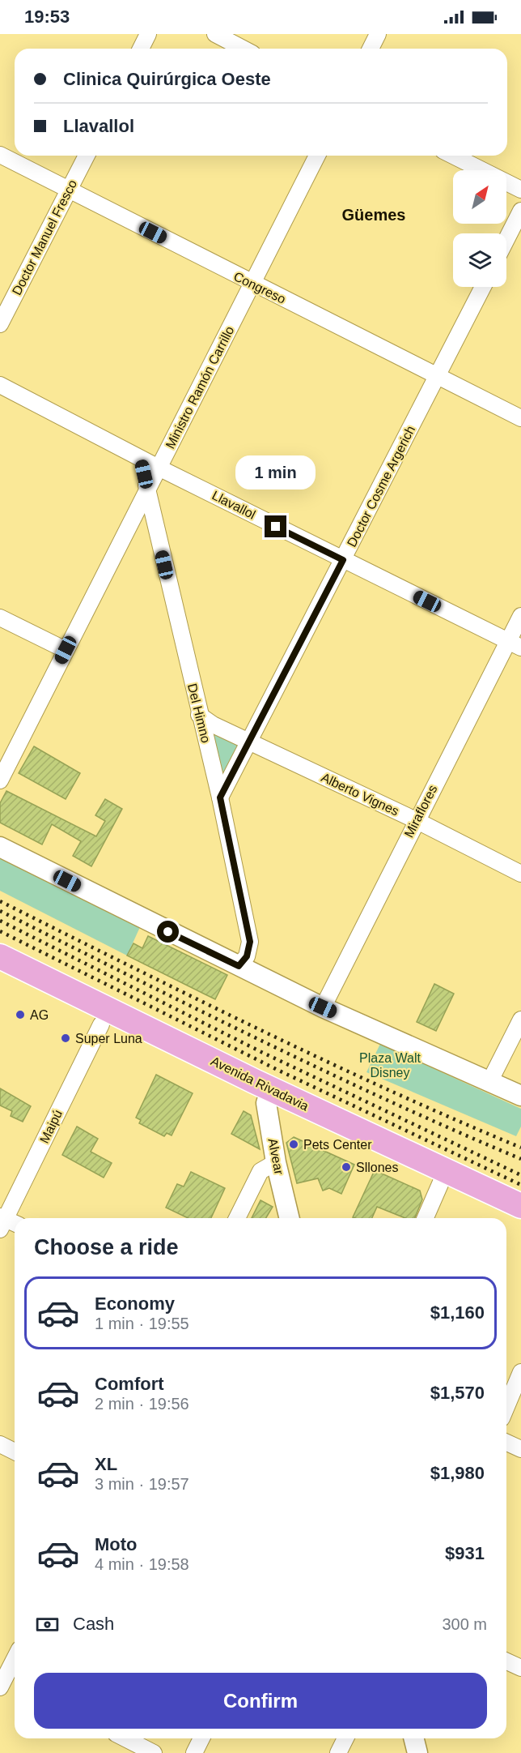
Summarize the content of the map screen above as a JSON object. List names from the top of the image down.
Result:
{
  "streets": {
    "main road": ["Avenida Rivadavia"],
    "street": [
      "Doctor Manuel Fresco",
      "Congreso",
      "Ministro Ramón Carrillo",
      "Doctor Cosme Argerich",
      "Llavallol",
      "Del Himno",
      "Alberto Vignes",
      "Miraflores",
      "Maipú",
      "Alvear"
    ]
  },
  "crossings": [
    ["Doctor Manuel Fresco", "Congreso"],
    ["Congreso", "Ministro Ramón Carrillo"],
    ["Congreso", "Doctor Cosme Argerich"],
    ["Ministro Ramón Carrillo", "Llavallol"],
    ["Ministro Ramón Carrillo", "Del Himno"],
    ["Doctor Cosme Argerich", "Llavallol"],
    ["Doctor Cosme Argerich", "Del Himno"],
    ["Doctor Cosme Argerich", "Alberto Vignes"],
    ["Llavallol", "Del Himno"],
    ["Llavallol", "Miraflores"],
    ["Del Himno", "Alberto Vignes"],
    ["Alberto Vignes", "Miraflores"],
    ["Avenida Rivadavia", "Maipú"],
    ["Avenida Rivadavia", "Alvear"]
  ],
  "districts": ["Güemes"],
  "parks": ["Plaza Walt Disney"],
  "places": [
    "AG",
    "Super Luna",
    "Pets Center",
    "Sllones"
  ],
  "north": "top right",
  "page": {
    "status": "19:53",
    "banner": ["Clinica Quirúrgica Oeste", "Llavallol"],
    "bubble": "1 min",
    "heading": "Choose a ride",
    "list": [
      {
        "name": "Economy",
        "note": "1 min · 19:55",
        "value": "$1,160"
      },
      {
        "name": "Comfort",
        "note": "2 min · 19:56",
        "value": "$1,570"
      },
      {
        "name": "XL",
        "note": "3 min · 19:57",
        "value": "$1,980"
      },
      {
        "name": "Moto",
        "note": "4 min · 19:58",
        "value": "$931"
      }
    ],
    "pay": ["Cash", "300 m"],
    "buttons": "Confirm"
  }
}
